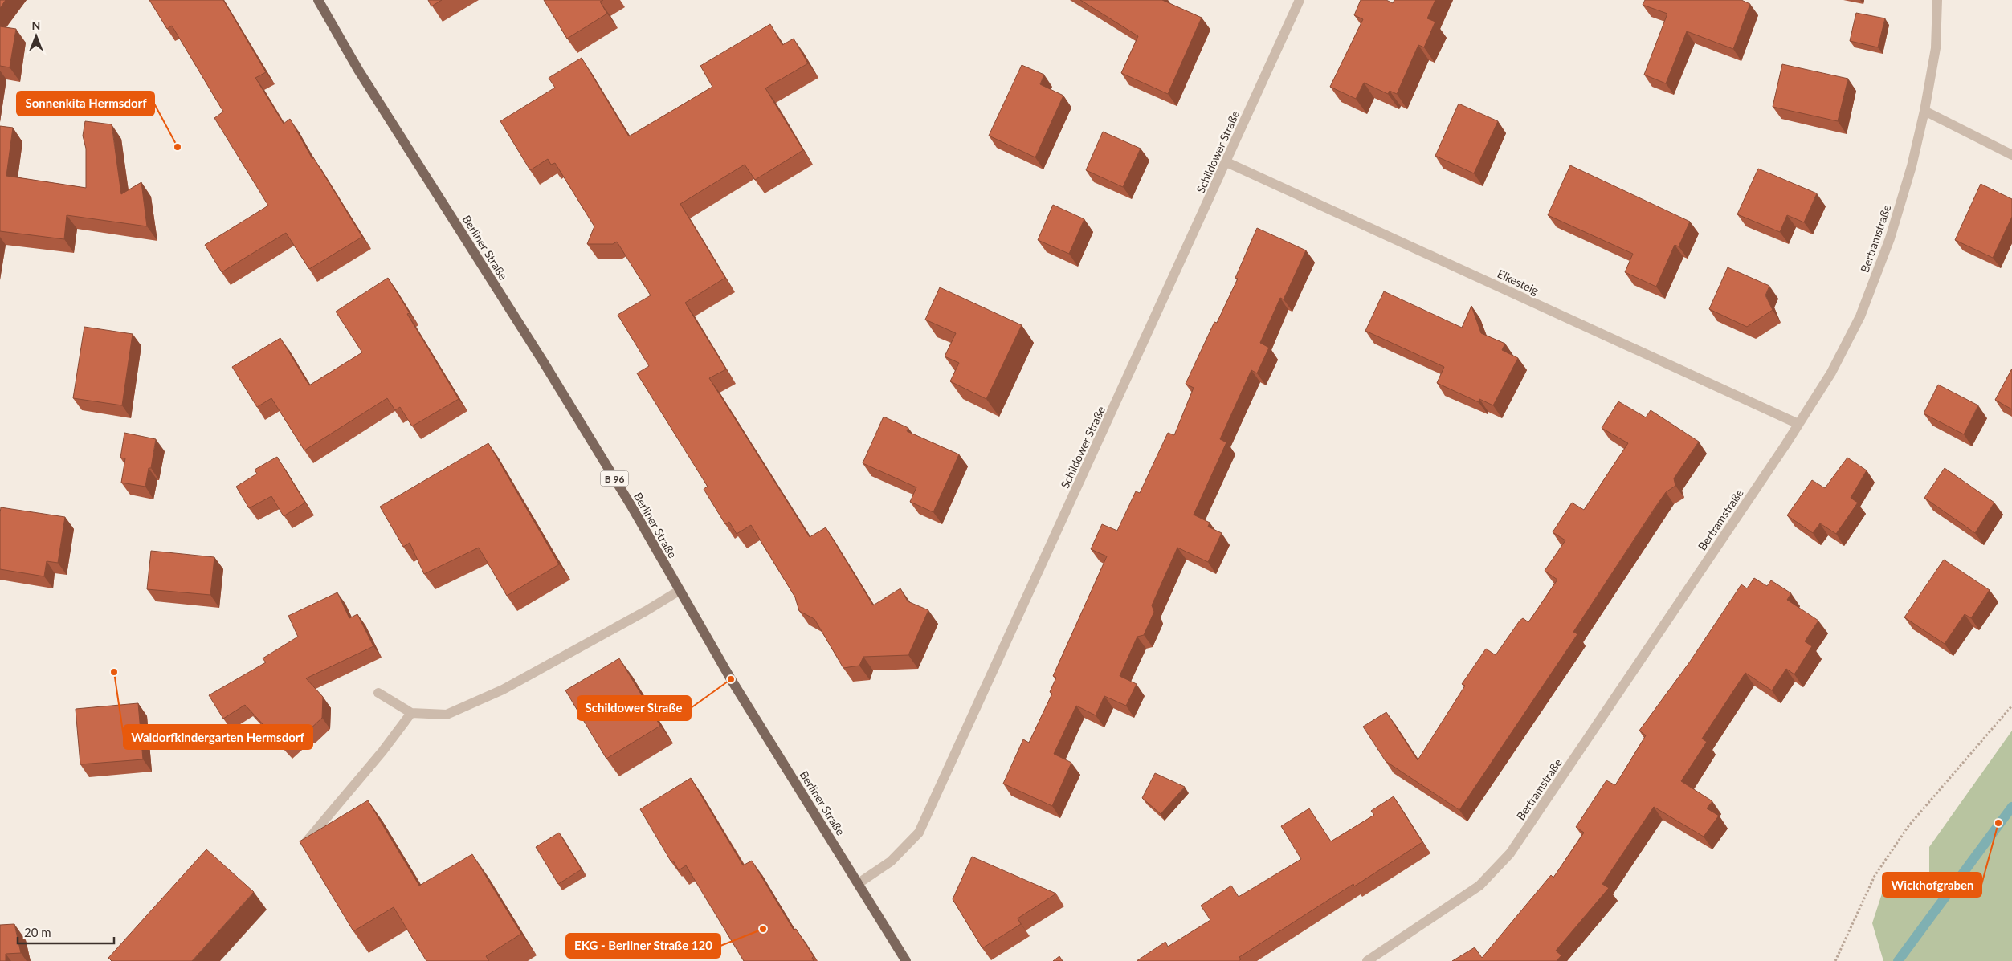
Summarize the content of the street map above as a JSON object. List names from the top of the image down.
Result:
{
  "streets": {
    "main road": ["Berliner Straße", "B 96"],
    "street": ["Schildower Straße", "Bertramstraße", "Elkesteig"]
  },
  "crossings": [
    ["Schildower Straße", "Berliner Straße"],
    ["Schildower Straße", "Elkesteig"],
    ["Bertramstraße", "Elkesteig"]
  ],
  "places": [
    "Sonnenkita Hermsdorf",
    "Waldorfkindergarten Hermsdorf",
    "Schildower Straße",
    "Wickhofgraben",
    "EKG - Berliner Straße 120"
  ],
  "scale_bar": "20 m",
  "north": "top"
}
